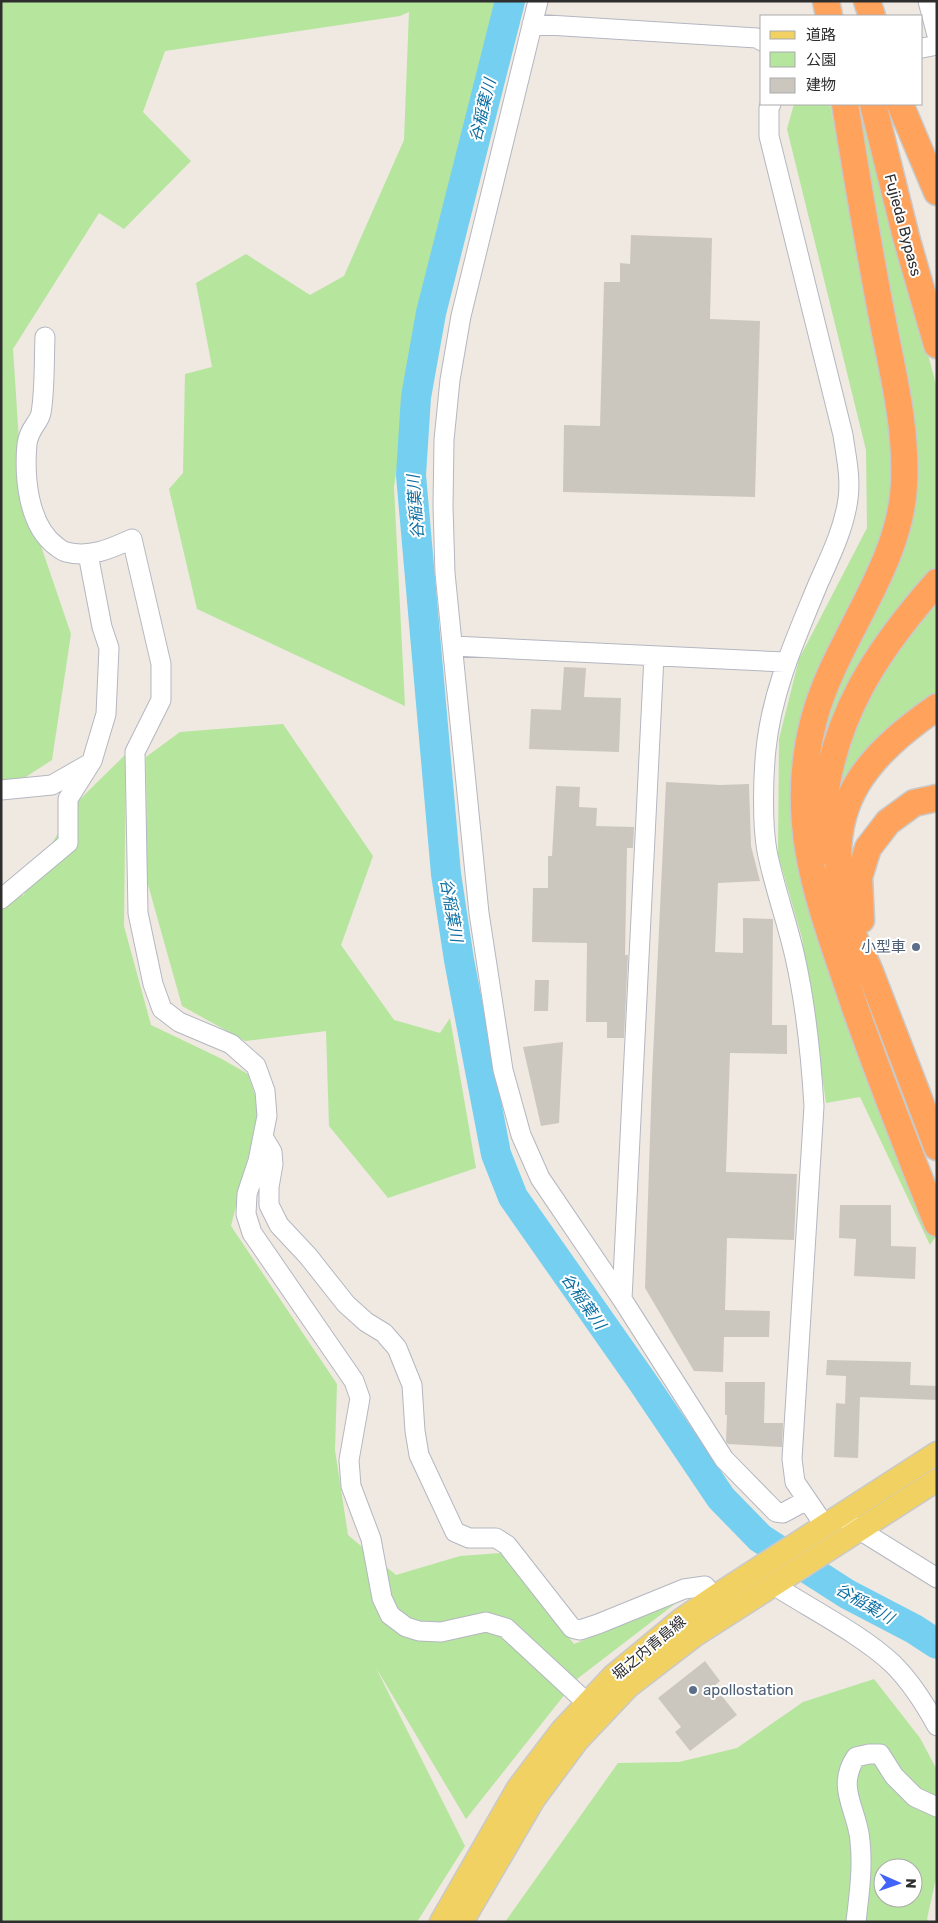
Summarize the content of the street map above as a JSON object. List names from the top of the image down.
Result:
{
  "streets": {
    "highway": ["Fujieda Bypass"],
    "main road": ["堀之内青島線"]
  },
  "water": ["谷稲葉川"],
  "places": ["小型車", "apollostation"],
  "legend": ["道路", "公園", "建物"],
  "north": "right"
}
